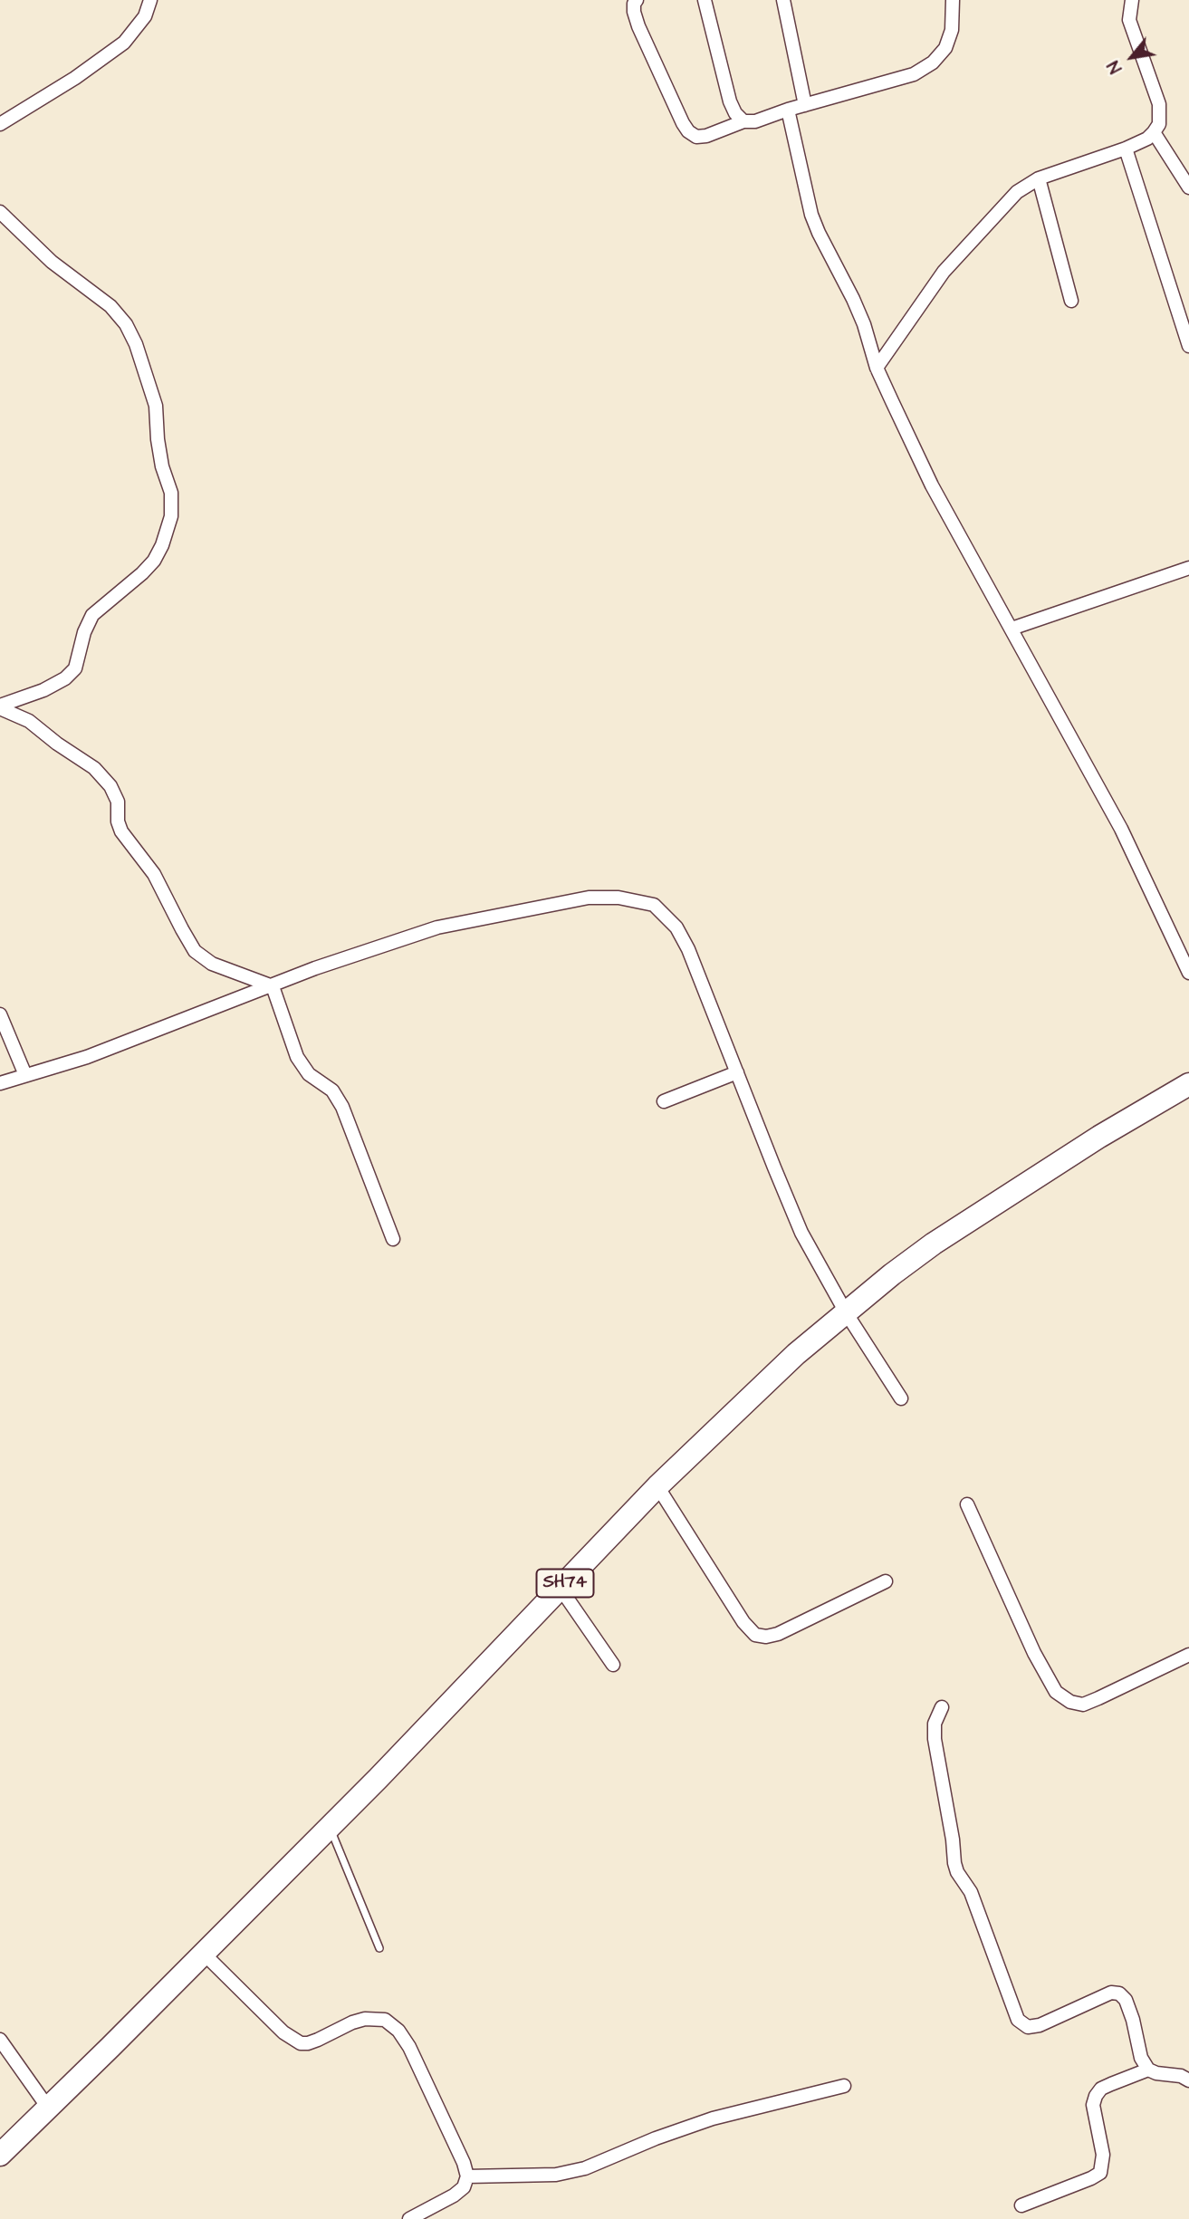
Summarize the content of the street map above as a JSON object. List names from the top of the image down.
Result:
{
  "streets": {
    "highway": ["SH74"]
  },
  "north": "bottom left"
}
